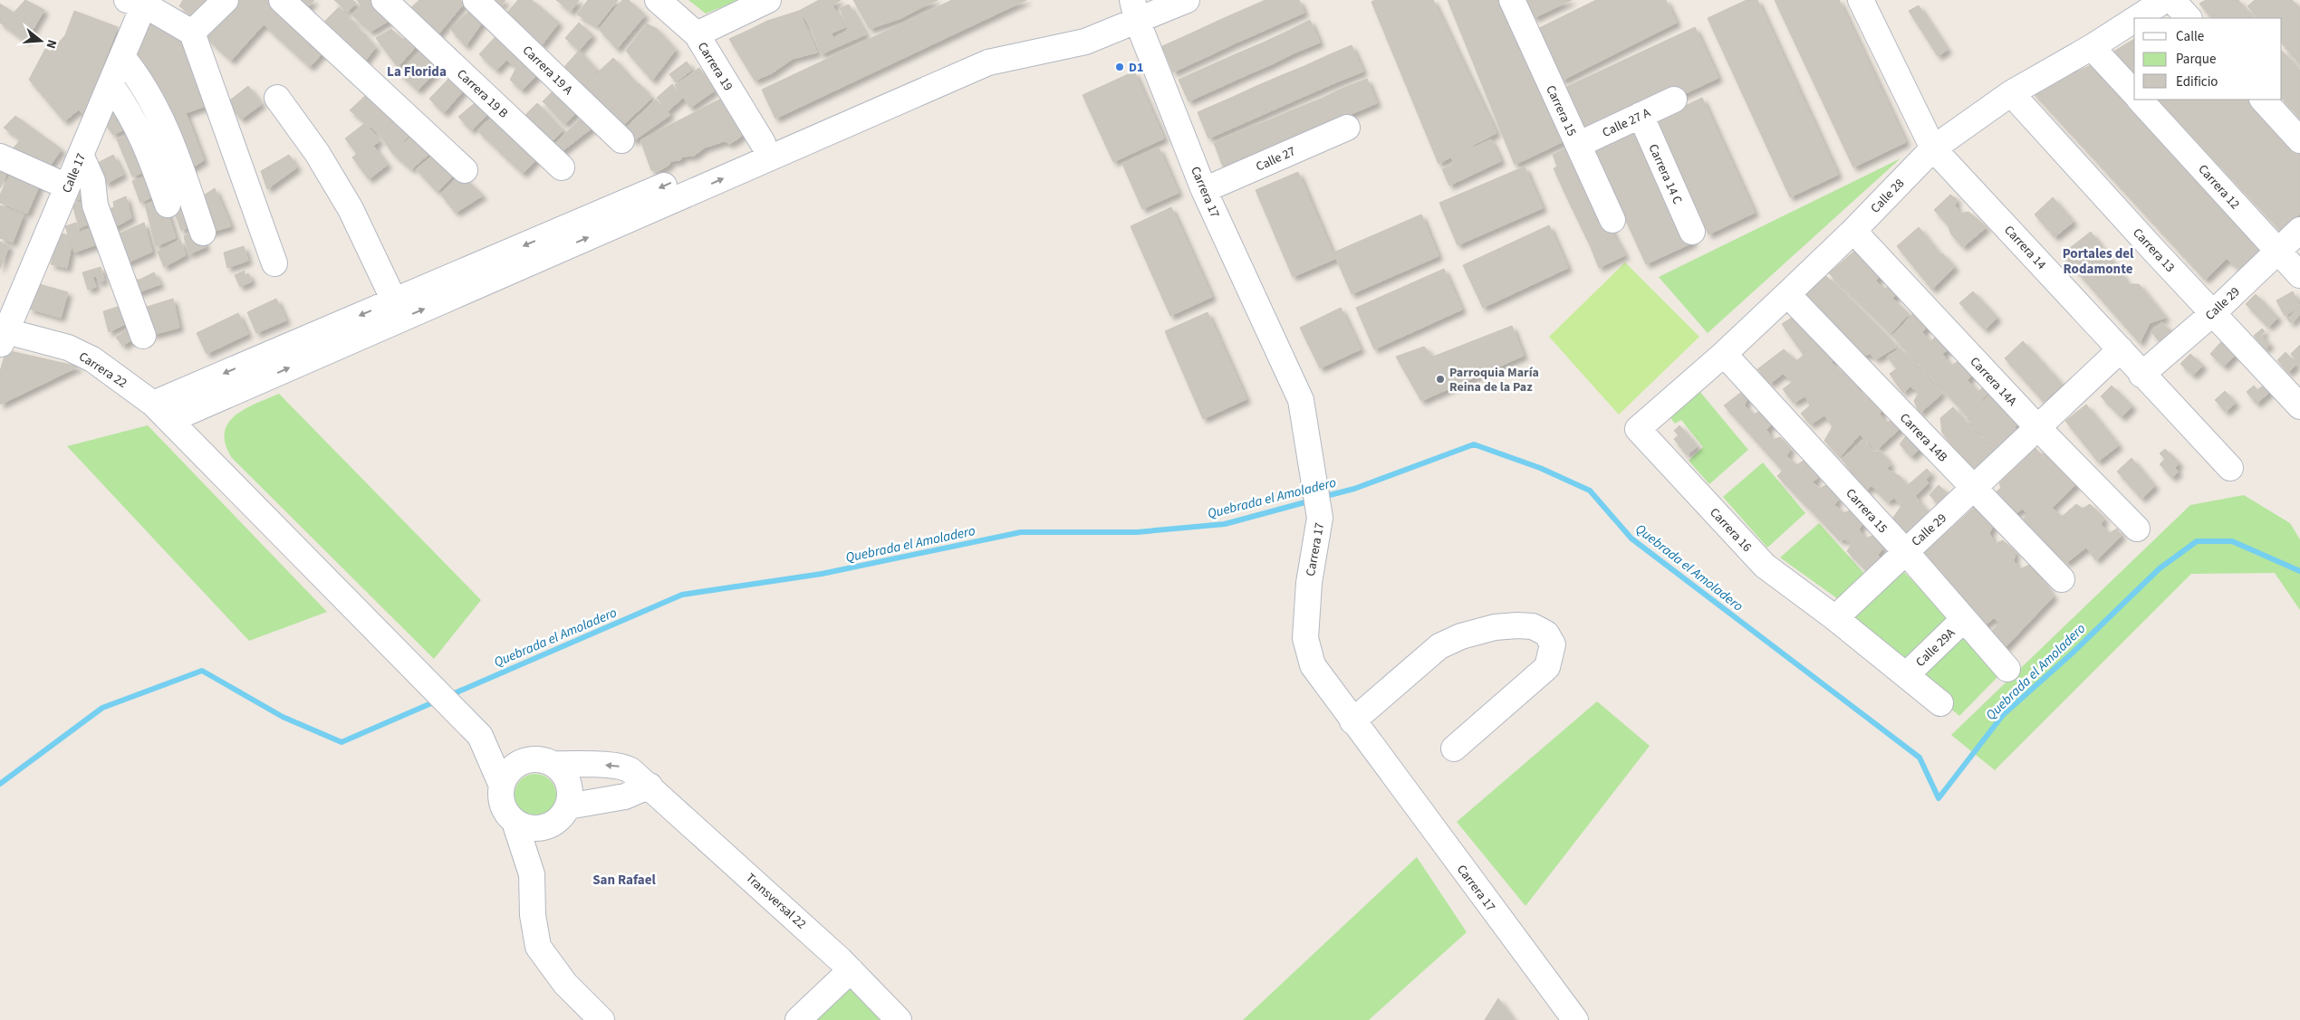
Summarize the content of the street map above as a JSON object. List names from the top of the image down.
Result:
{
  "streets": {
    "street": [
      "Carrera 19",
      "Carrera 19 A",
      "Carrera 19 B",
      "Carrera 15",
      "Calle 27 A",
      "Calle 27",
      "Calle 17",
      "Carrera 14 C",
      "Carrera 12",
      "Carrera 17",
      "Calle 28",
      "Carrera 14",
      "Carrera 13",
      "Calle 29",
      "Carrera 22",
      "Carrera 14A",
      "Carrera 14B",
      "Carrera 16",
      "Calle 29A",
      "Transversal 22"
    ]
  },
  "crossings": [
    ["Carrera 15", "Calle 27 A"],
    ["Carrera 15", "Calle 28"],
    ["Carrera 15", "Calle 29"],
    ["Carrera 15", "Calle 29A"],
    ["Calle 27 A", "Carrera 14 C"],
    ["Calle 27", "Carrera 17"],
    ["Calle 17", "Carrera 22"],
    ["Carrera 12", "Calle 29"],
    ["Calle 28", "Carrera 14"],
    ["Calle 28", "Carrera 13"],
    ["Calle 28", "Carrera 14A"],
    ["Calle 28", "Carrera 14B"],
    ["Calle 28", "Carrera 16"],
    ["Carrera 14", "Calle 29"],
    ["Carrera 13", "Calle 29"],
    ["Calle 29", "Carrera 14A"],
    ["Calle 29", "Carrera 14B"],
    ["Calle 29", "Carrera 16"]
  ],
  "districts": ["La Florida", "Portales del Rodamonte", "San Rafael"],
  "water": ["Quebrada el Amoladero"],
  "places": ["D1", "Parroquia María Reina de la Paz"],
  "legend": ["Calle", "Parque", "Edificio"],
  "north": "right"
}
